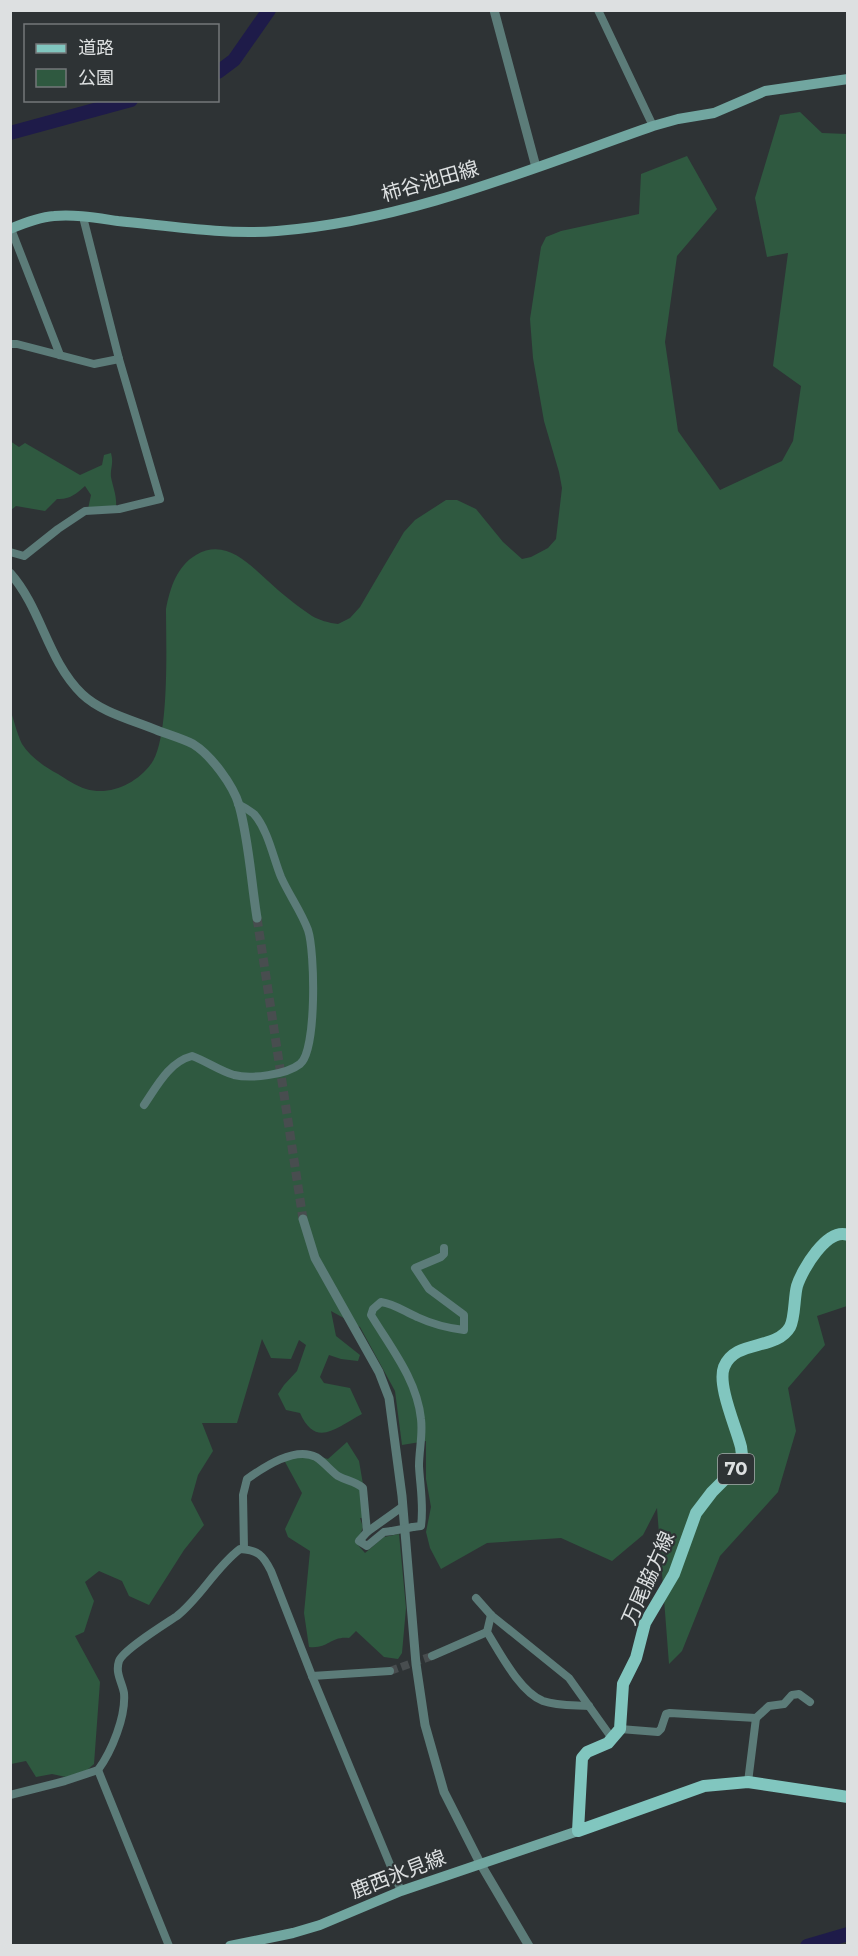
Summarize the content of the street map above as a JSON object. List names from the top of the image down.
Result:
{
  "streets": {
    "main road": [
      "柿谷池田線",
      "70",
      "万尾脇方線",
      "鹿西氷見線"
    ]
  },
  "legend": ["道路", "公園"]
}
